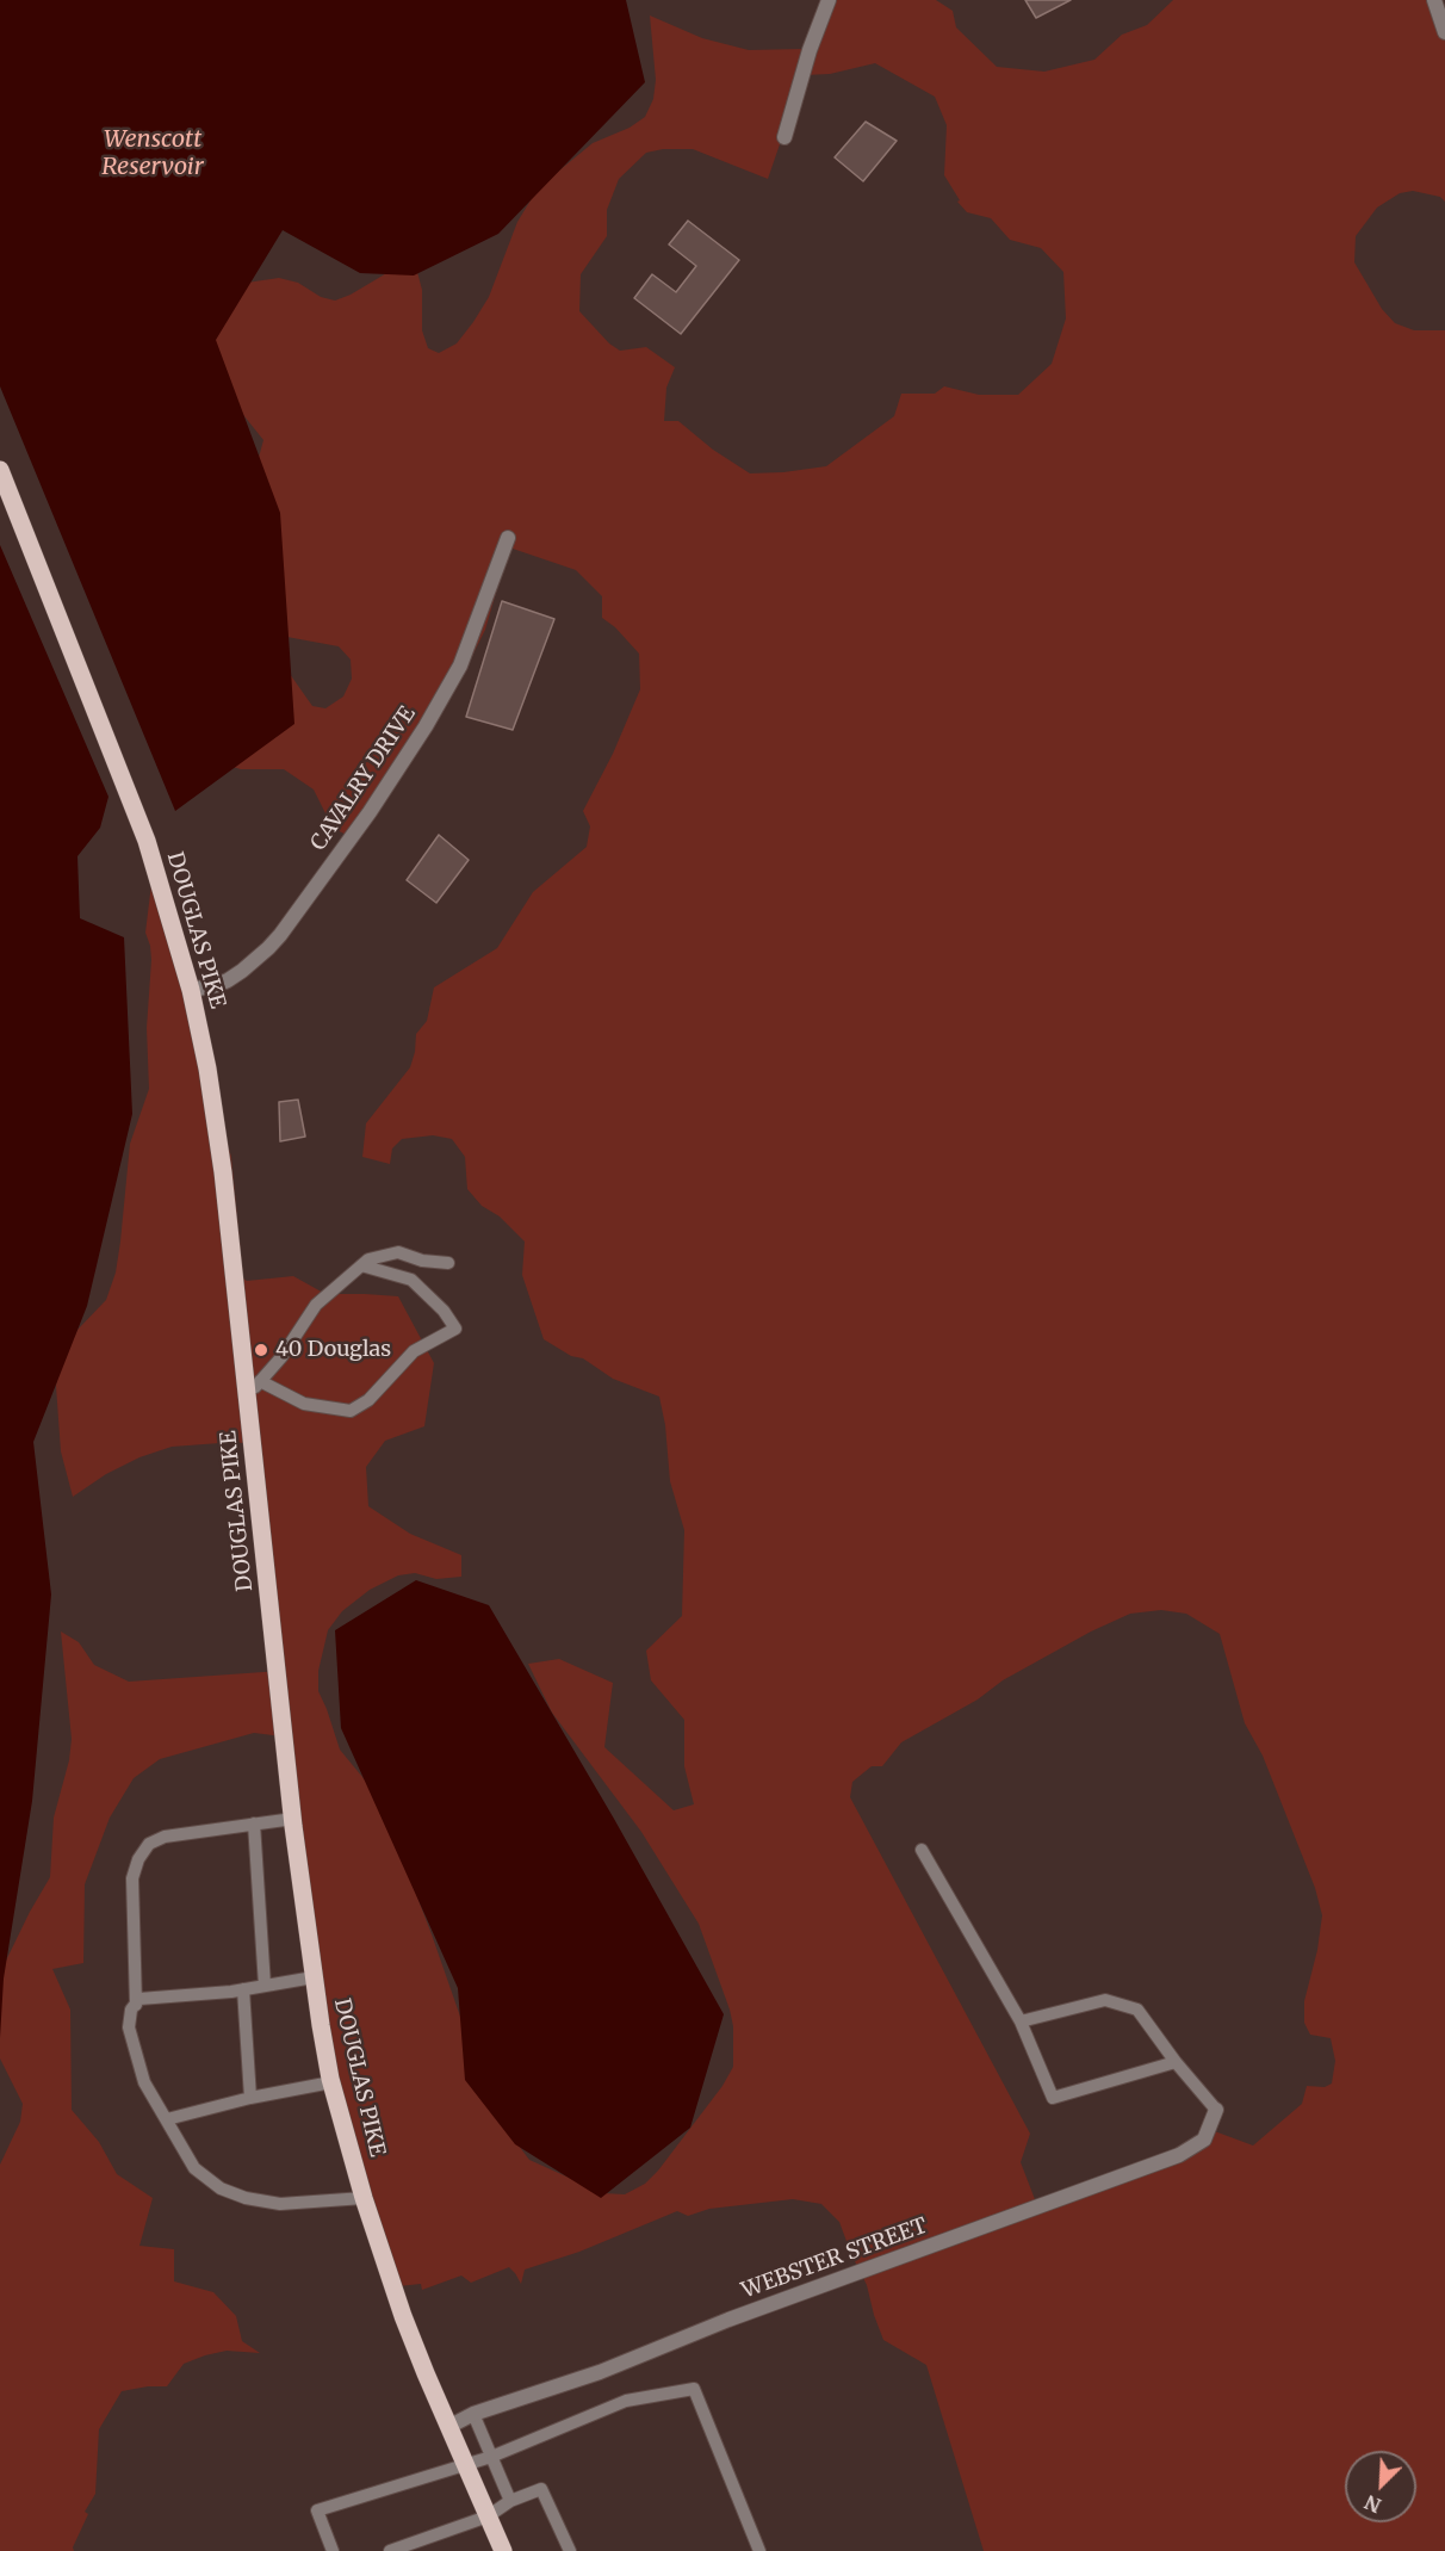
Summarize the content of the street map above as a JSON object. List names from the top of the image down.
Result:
{
  "streets": {
    "main road": ["DOUGLAS PIKE"],
    "street": ["CAVALRY DRIVE", "WEBSTER STREET"]
  },
  "crossings": [
    ["CAVALRY DRIVE", "DOUGLAS PIKE"],
    ["DOUGLAS PIKE", "WEBSTER STREET"]
  ],
  "water": ["Wenscott Reservoir"],
  "places": ["40 Douglas"],
  "north": "bottom left"
}
